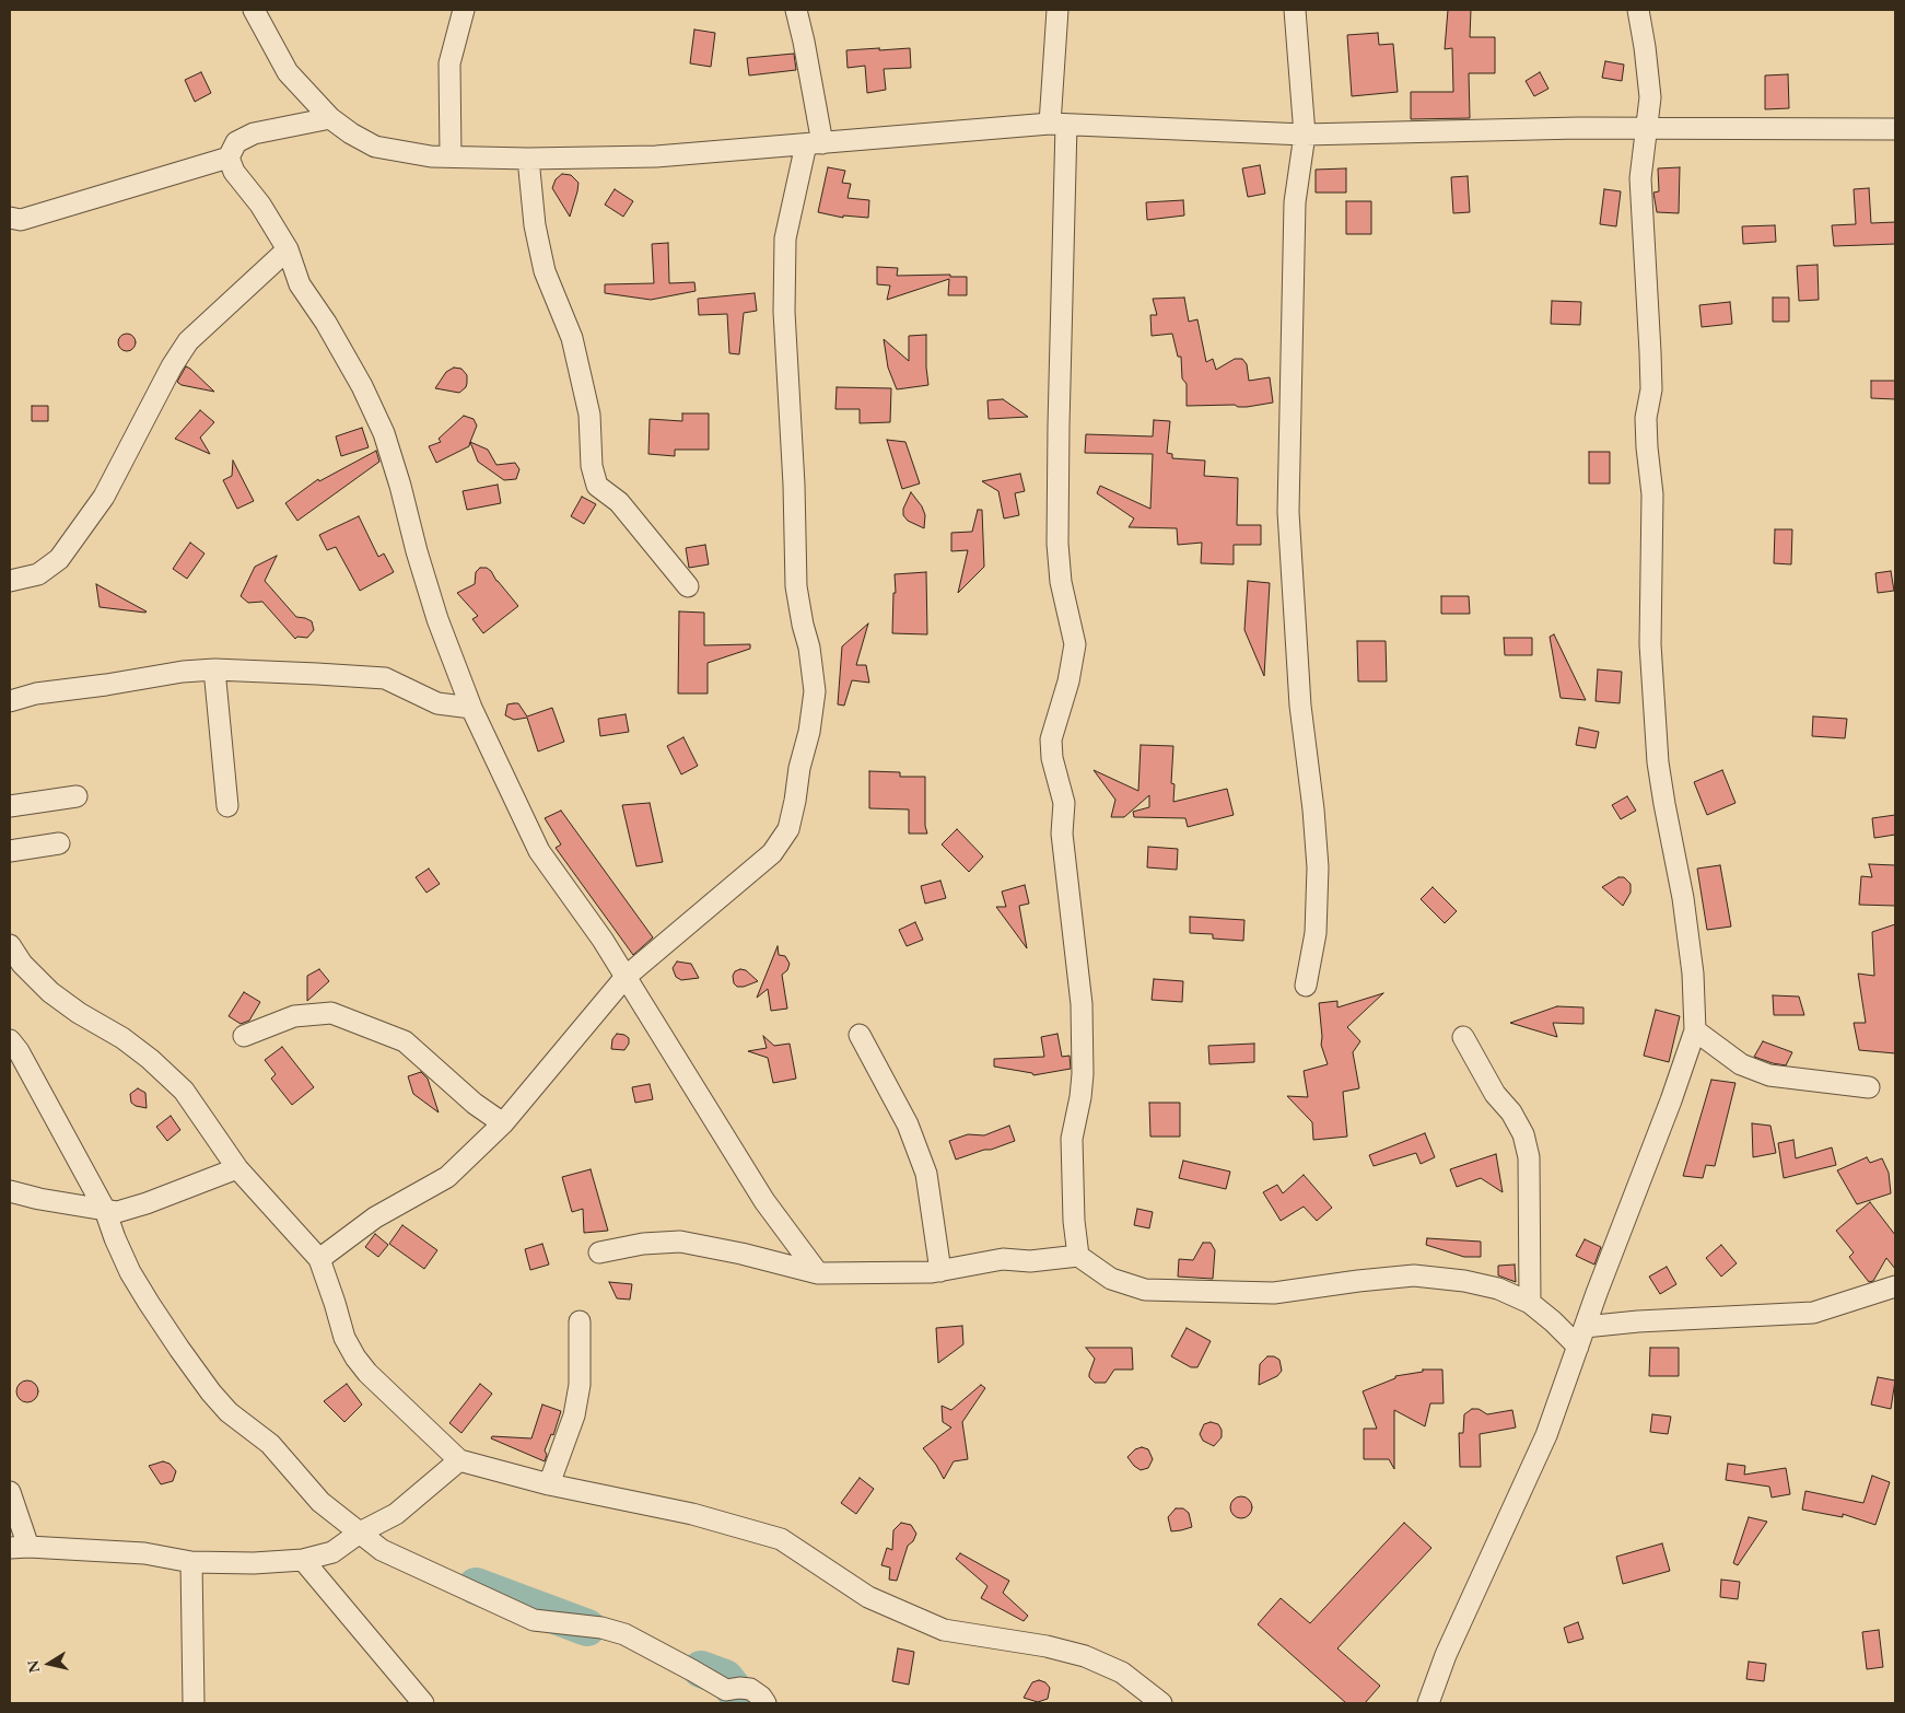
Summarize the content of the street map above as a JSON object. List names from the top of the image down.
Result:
{
  "north": "left"
}
